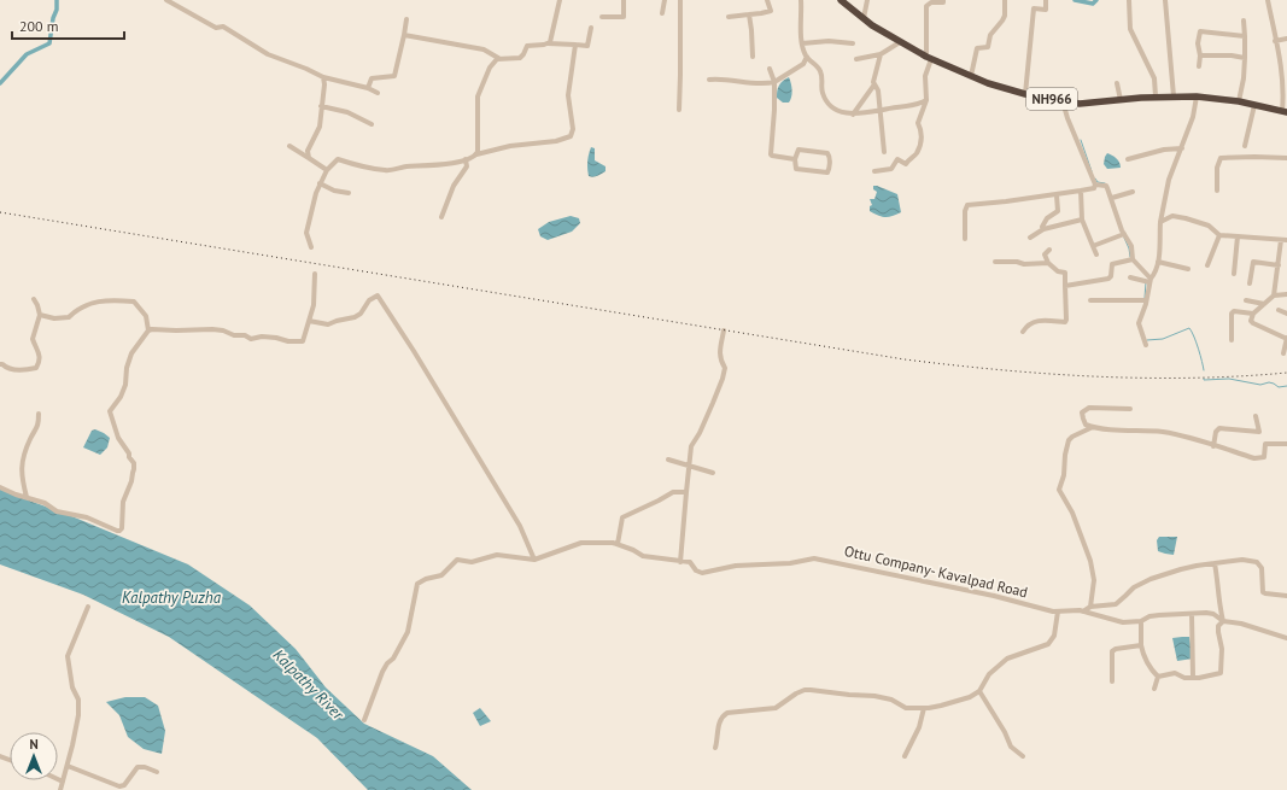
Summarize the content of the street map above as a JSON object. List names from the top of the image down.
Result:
{
  "streets": {
    "highway": ["NH966"],
    "street": ["Ottu Company- Kavalpad Road"]
  },
  "water": ["Kalpathy Puzha", "Kalpathy River"],
  "scale_bar": "200 m",
  "north": "top"
}
